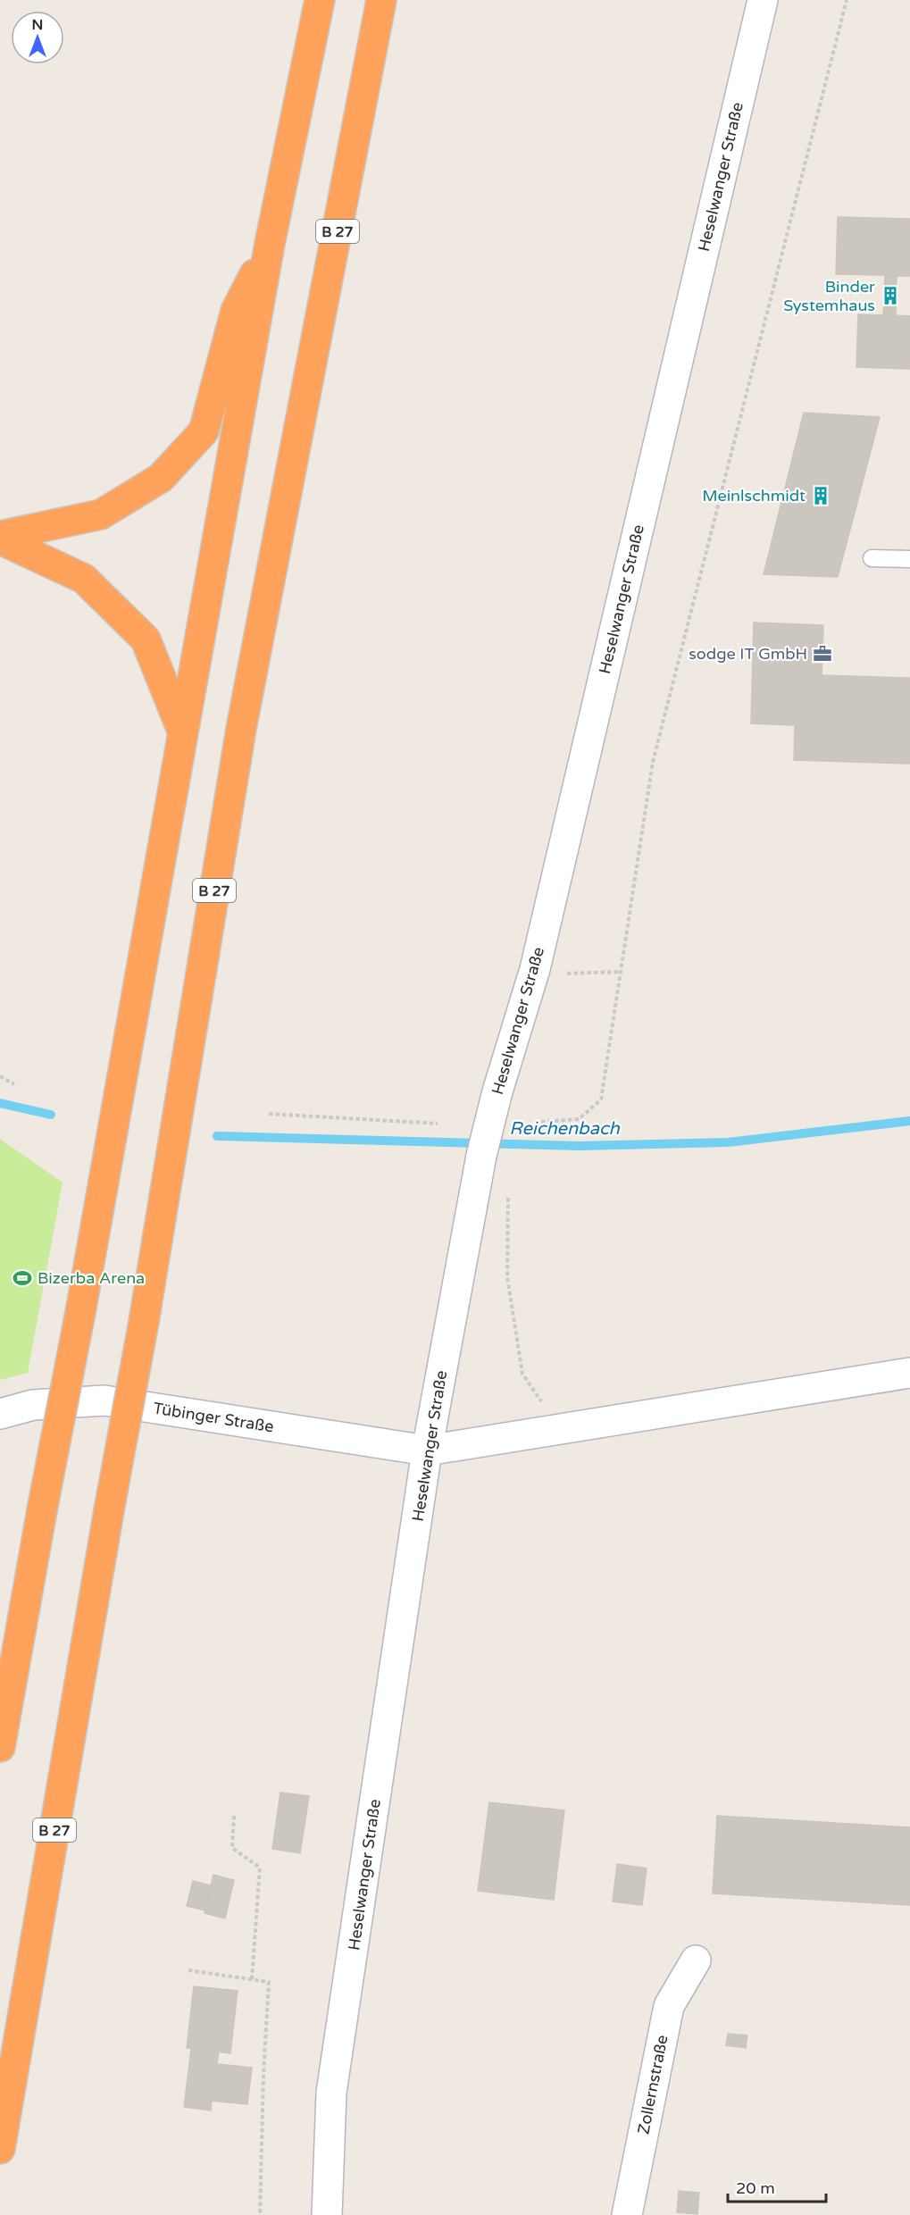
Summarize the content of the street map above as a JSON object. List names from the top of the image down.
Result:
{
  "streets": {
    "highway": ["B 27"],
    "street": ["Heselwanger Straße", "Tübinger Straße", "Zollernstraße"]
  },
  "crossings": [
    ["Heselwanger Straße", "Tübinger Straße"]
  ],
  "water": ["Reichenbach"],
  "places": {
    "building": ["Binder Systemhaus", "Meinlschmidt"],
    "office": ["sodge IT GmbH"],
    "sports": ["Bizerba Arena"]
  },
  "scale_bar": "20 m",
  "north": "top"
}
